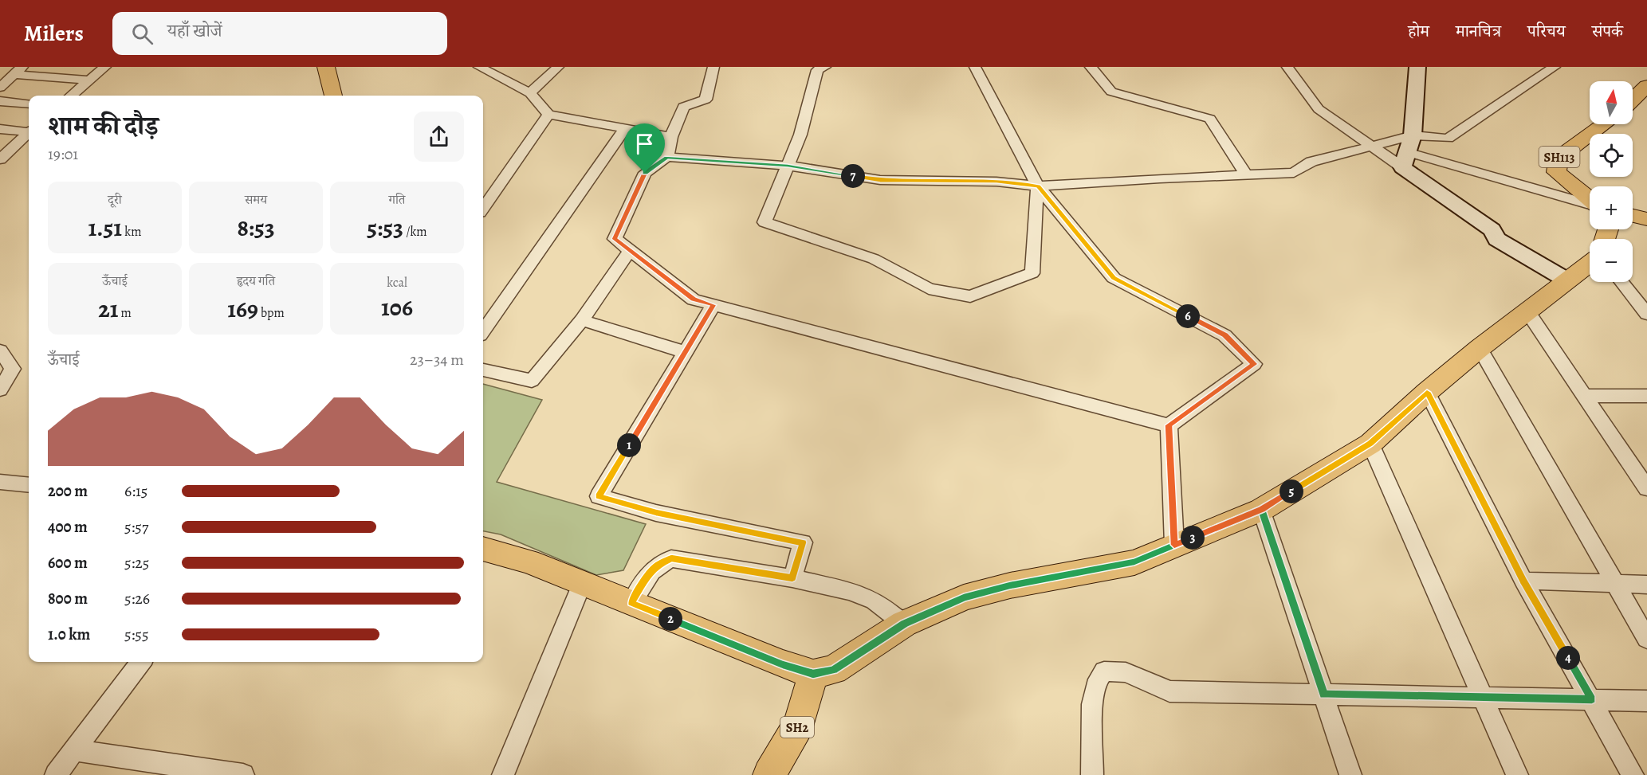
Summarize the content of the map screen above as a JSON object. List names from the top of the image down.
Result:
{
  "streets": {
    "main road": ["SH113", "SH2"]
  },
  "north": "top",
  "page": {
    "header": "Milers",
    "search": "यहाँ खोजें",
    "nav": [
      "होम",
      "मानचित्र",
      "परिचय",
      "संपर्क"
    ],
    "map_buttons": ["+", "−"],
    "heading": ["शाम की दौड़", "19:01"],
    "pins": [
      "7",
      "6",
      "1",
      "5",
      "3",
      "2",
      "4"
    ],
    "stats": [
      ["दूरी", "1.51 km"],
      ["समय", "8:53"],
      ["गति", "5:53 /km"],
      ["ऊँचाई", "21 m"],
      ["हृदय गति", "169 bpm"],
      ["kcal", "106"]
    ],
    "chart": ["ऊँचाई", "23–34 m"],
    "list": [
      {
        "name": "200 m",
        "note": "6:15"
      },
      {
        "name": "400 m",
        "note": "5:57"
      },
      {
        "name": "600 m",
        "note": "5:25"
      },
      {
        "name": "800 m",
        "note": "5:26"
      },
      {
        "name": "1.0 km",
        "note": "5:55"
      }
    ]
  }
}
